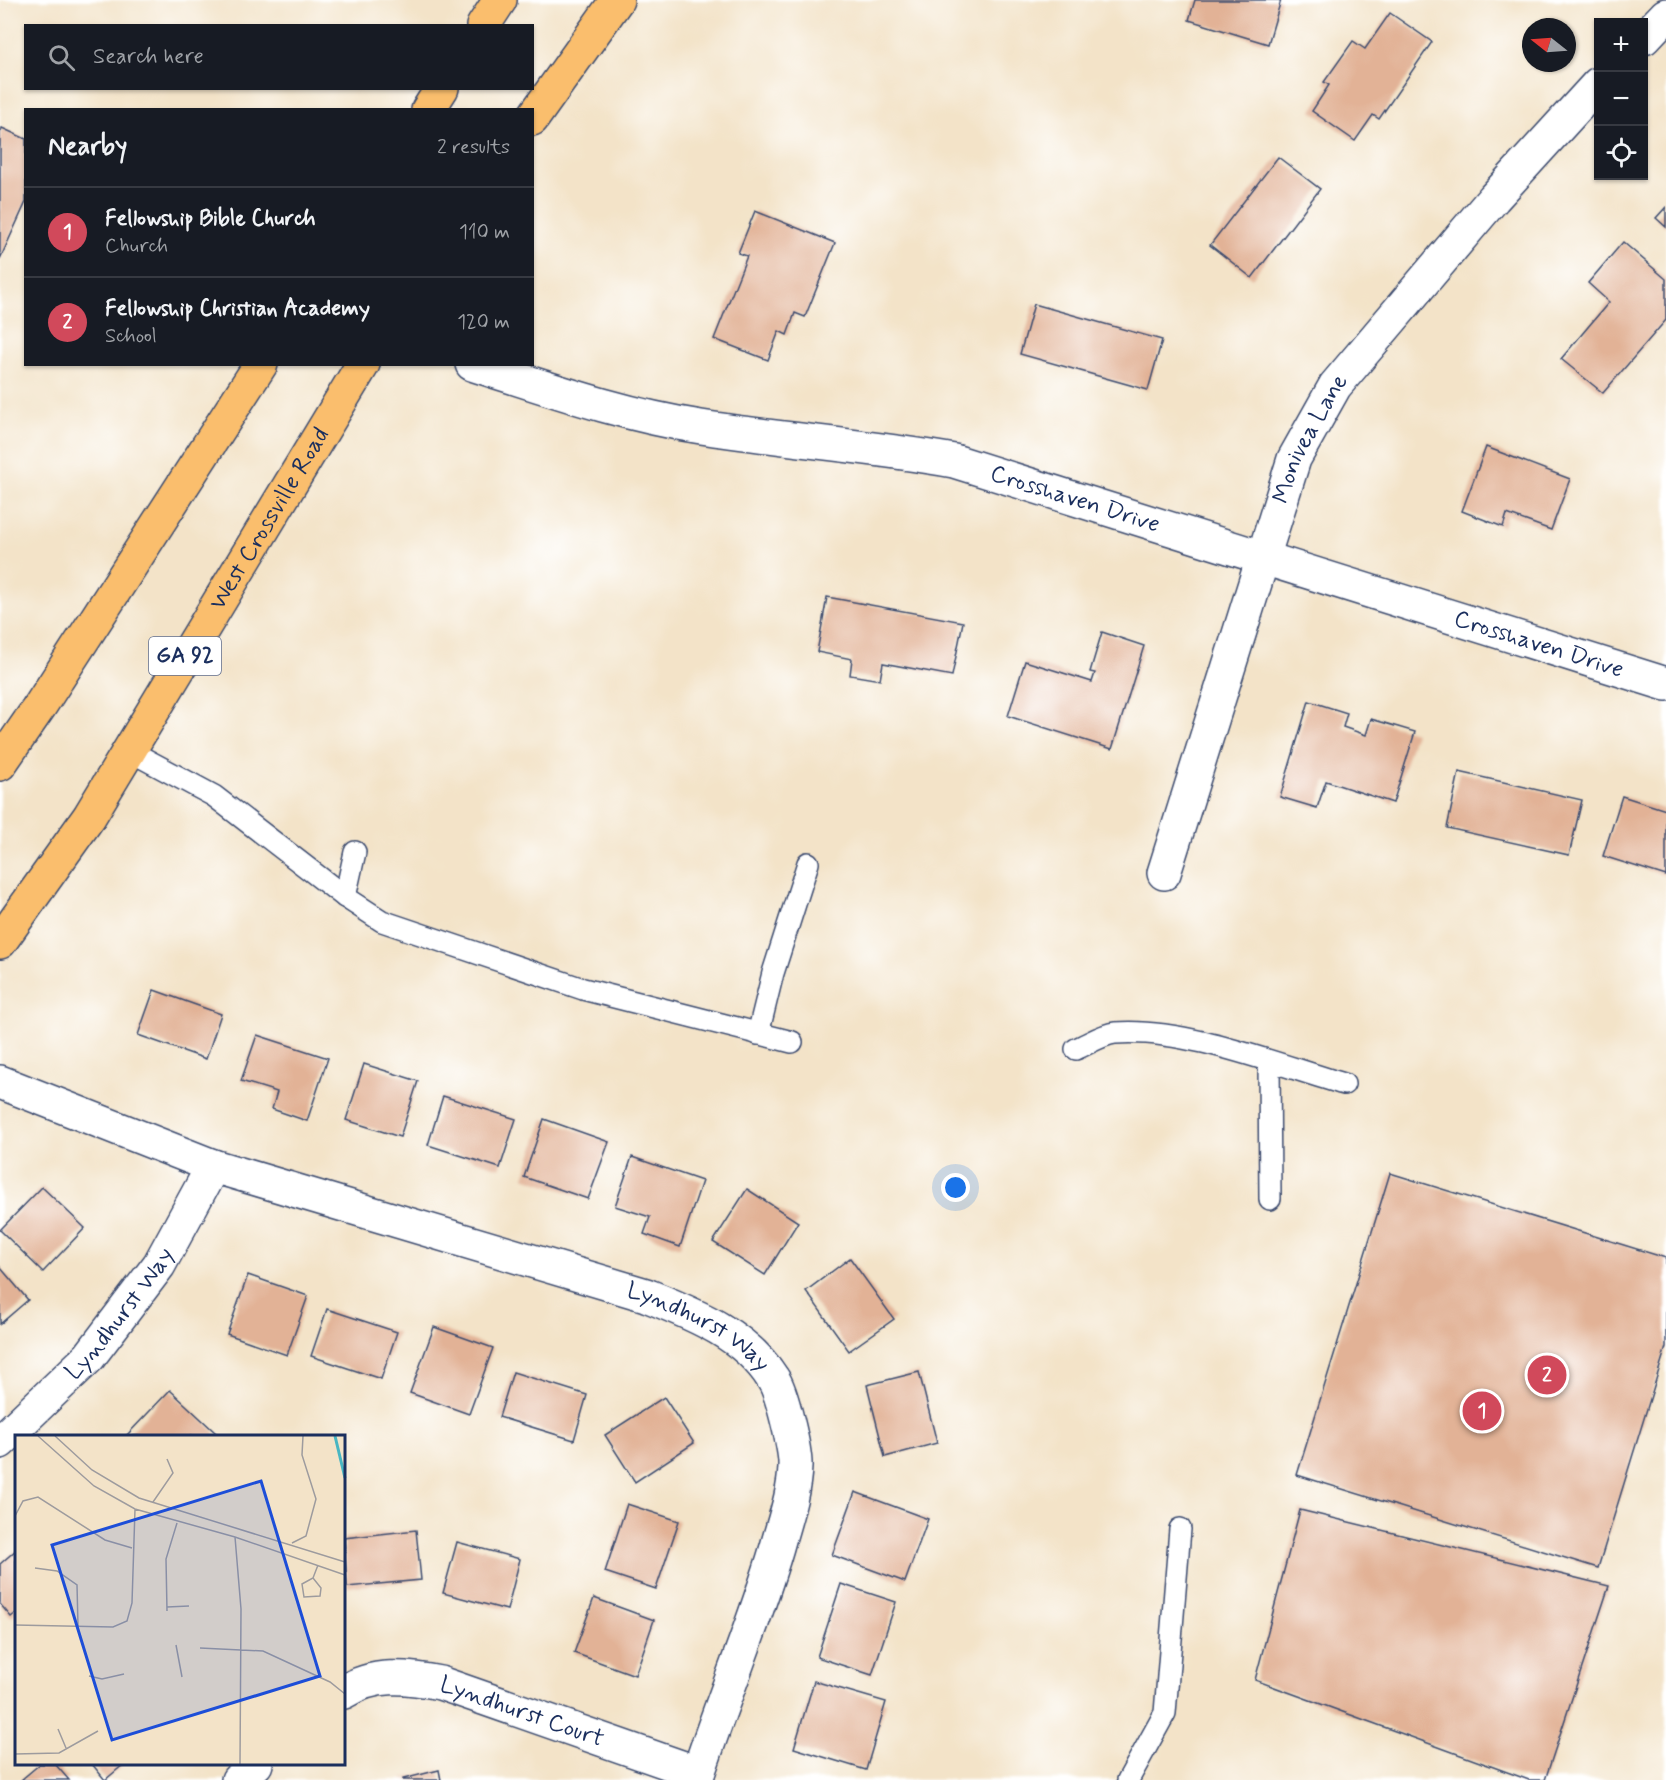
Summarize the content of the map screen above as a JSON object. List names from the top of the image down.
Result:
{
  "streets": {
    "main road": ["West Crossville Road", "GA 92"],
    "street": [
      "Monivea Lane",
      "Crosshaven Drive",
      "Lyndhurst Way",
      "Lyndhurst Court"
    ]
  },
  "crossings": [
    ["Monivea Lane", "Crosshaven Drive"],
    ["Lyndhurst Way", "Lyndhurst Court"]
  ],
  "north": "left",
  "page": {
    "map_buttons": ["+", "−"],
    "search": "Search here",
    "heading": ["Nearby", "2 results"],
    "list": [
      {
        "mark": "1",
        "name": "Fellowship Bible Church",
        "note": "Church",
        "value": "110 m"
      },
      {
        "mark": "2",
        "name": "Fellowship Christian Academy",
        "note": "School",
        "value": "120 m"
      }
    ],
    "pins": ["2", "1"]
  }
}
